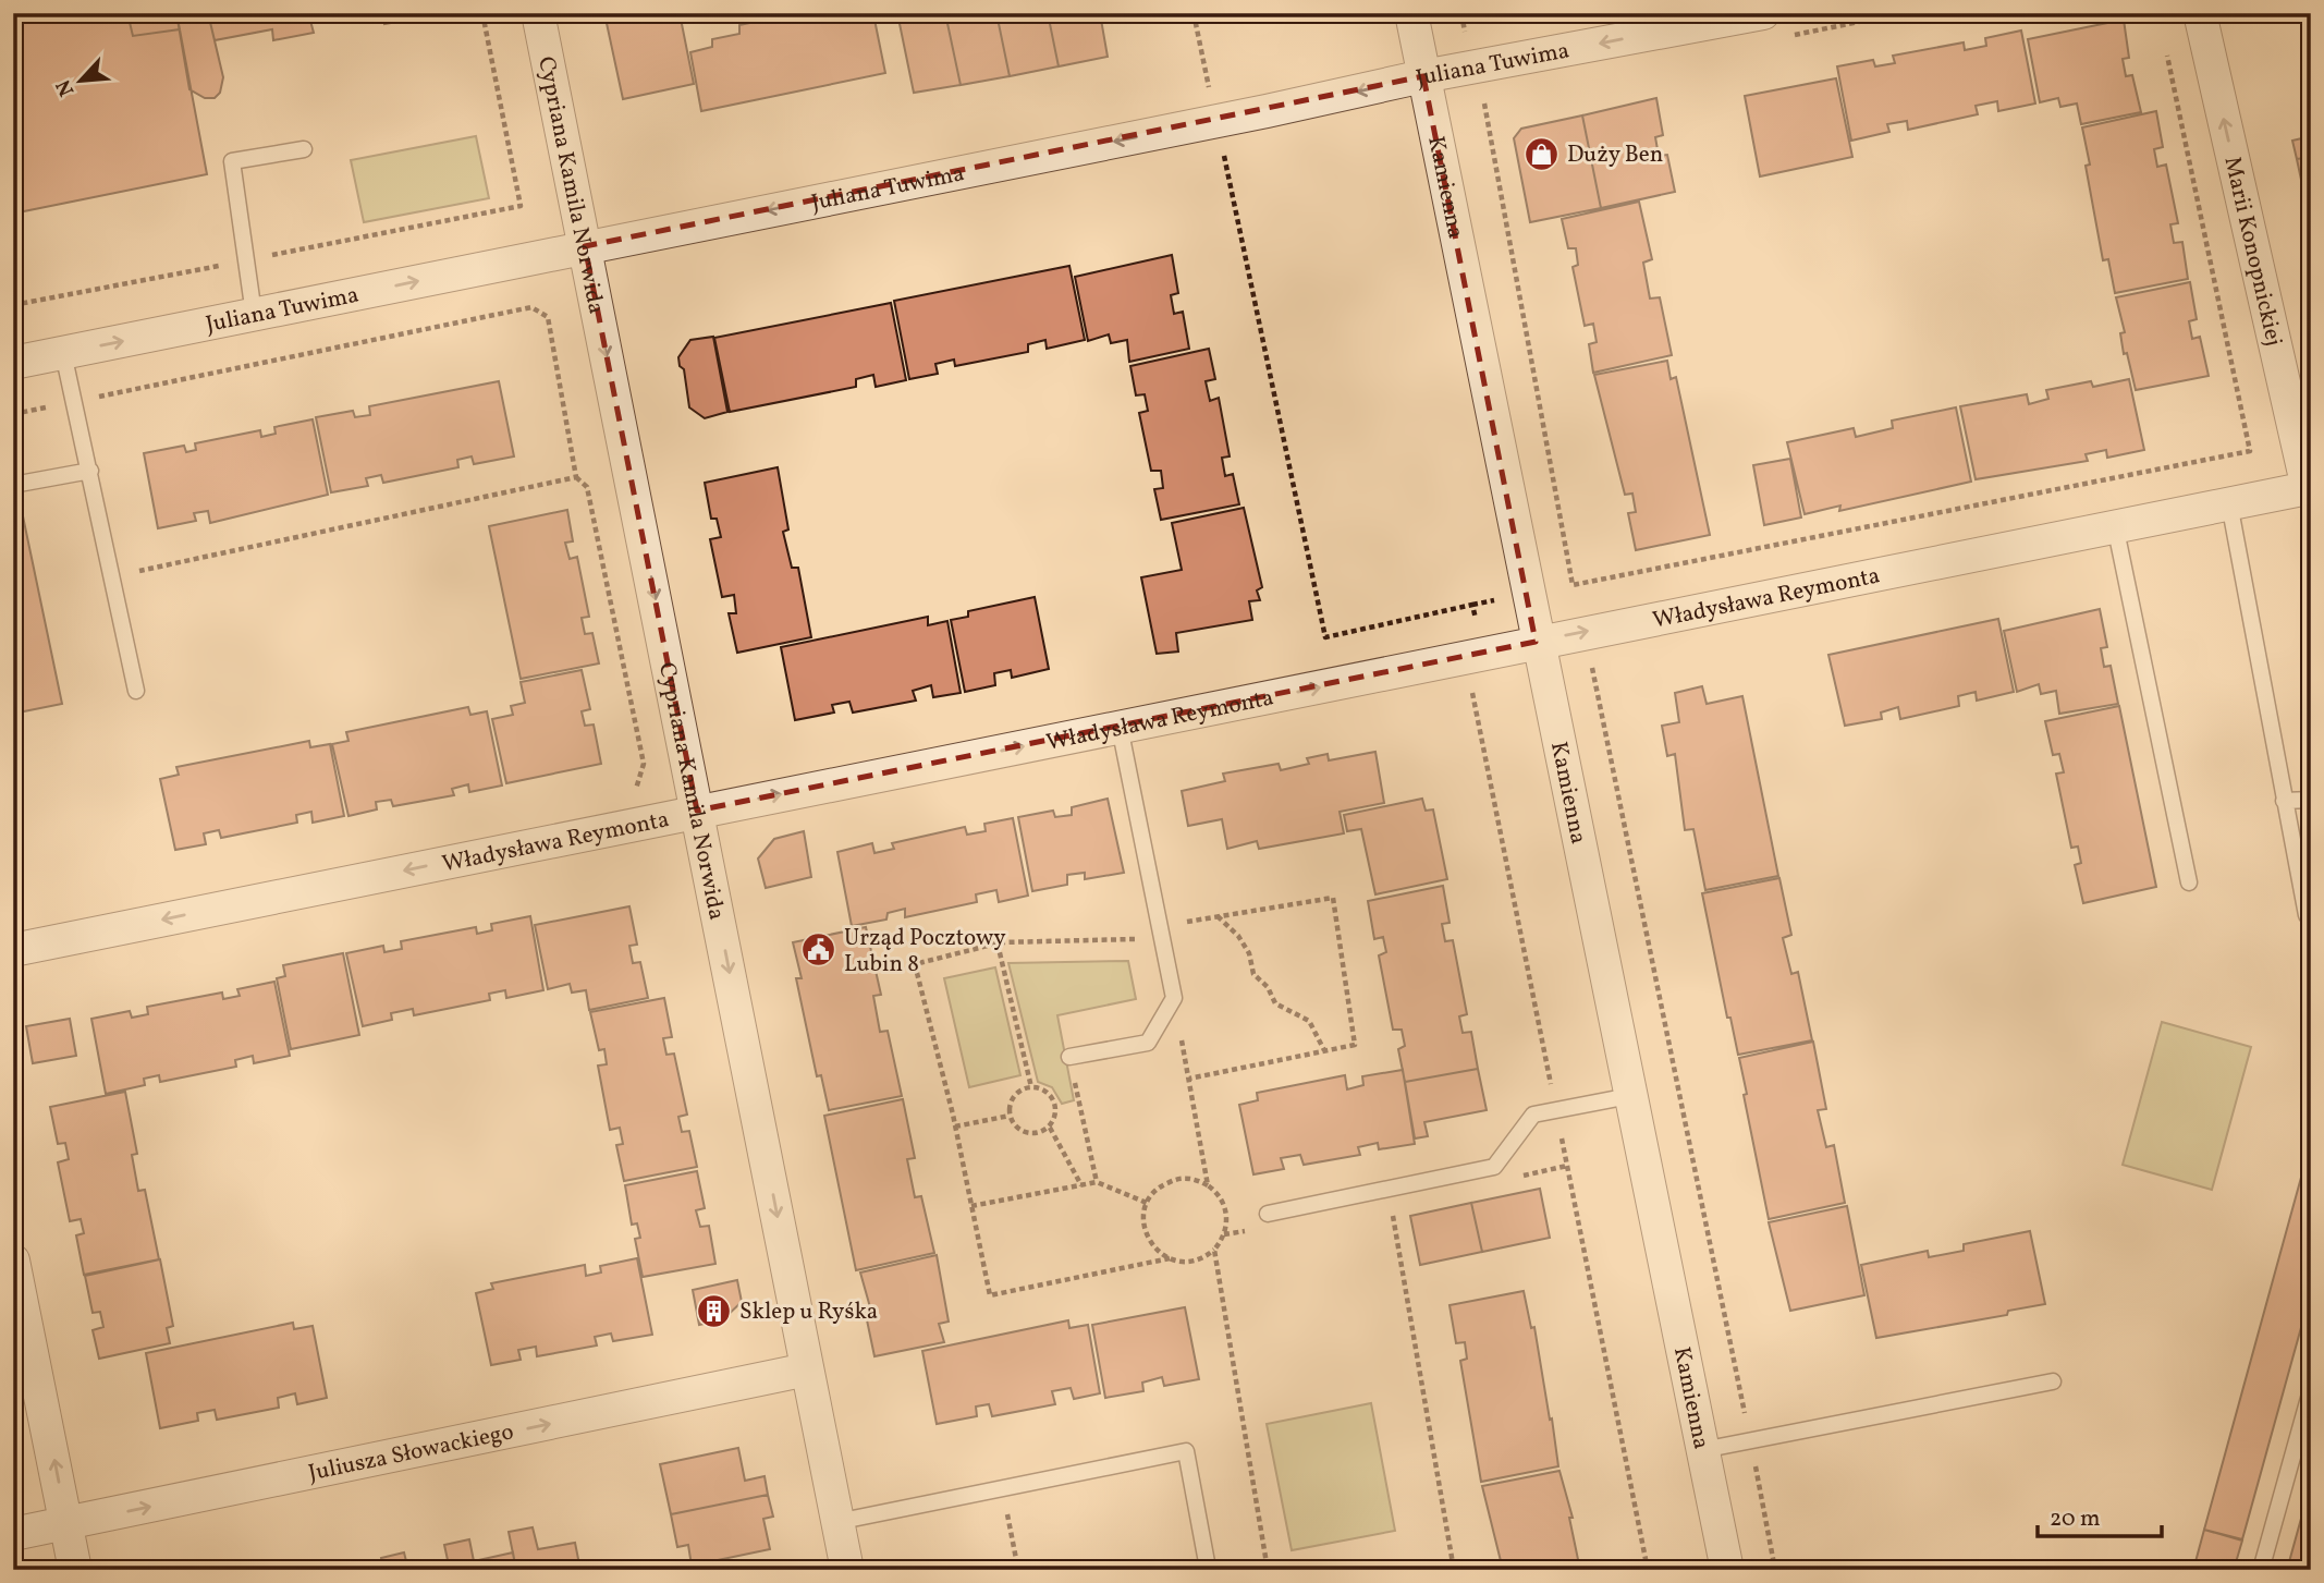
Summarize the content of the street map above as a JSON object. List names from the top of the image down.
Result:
{
  "streets": {
    "street": [
      "Juliana Tuwima",
      "Cypriana Kamila Norwida",
      "Kamienna",
      "Marii Konopnickiej",
      "Władysława Reymonta",
      "Juliusza Słowackiego"
    ]
  },
  "crossings": [
    ["Juliana Tuwima", "Cypriana Kamila Norwida"],
    ["Juliana Tuwima", "Kamienna"],
    ["Cypriana Kamila Norwida", "Władysława Reymonta"],
    ["Cypriana Kamila Norwida", "Juliusza Słowackiego"],
    ["Kamienna", "Władysława Reymonta"],
    ["Marii Konopnickiej", "Władysława Reymonta"]
  ],
  "one_way": ["Cypriana Kamila Norwida", "Marii Konopnickiej", "Juliusza Słowackiego"],
  "places": {
    "shop": ["Duży Ben"],
    "public building": ["Urząd Pocztowy Lubin 8"],
    "building": ["Sklep u Ryśka"]
  },
  "scale_bar": "20 m",
  "north": "bottom left"
}
